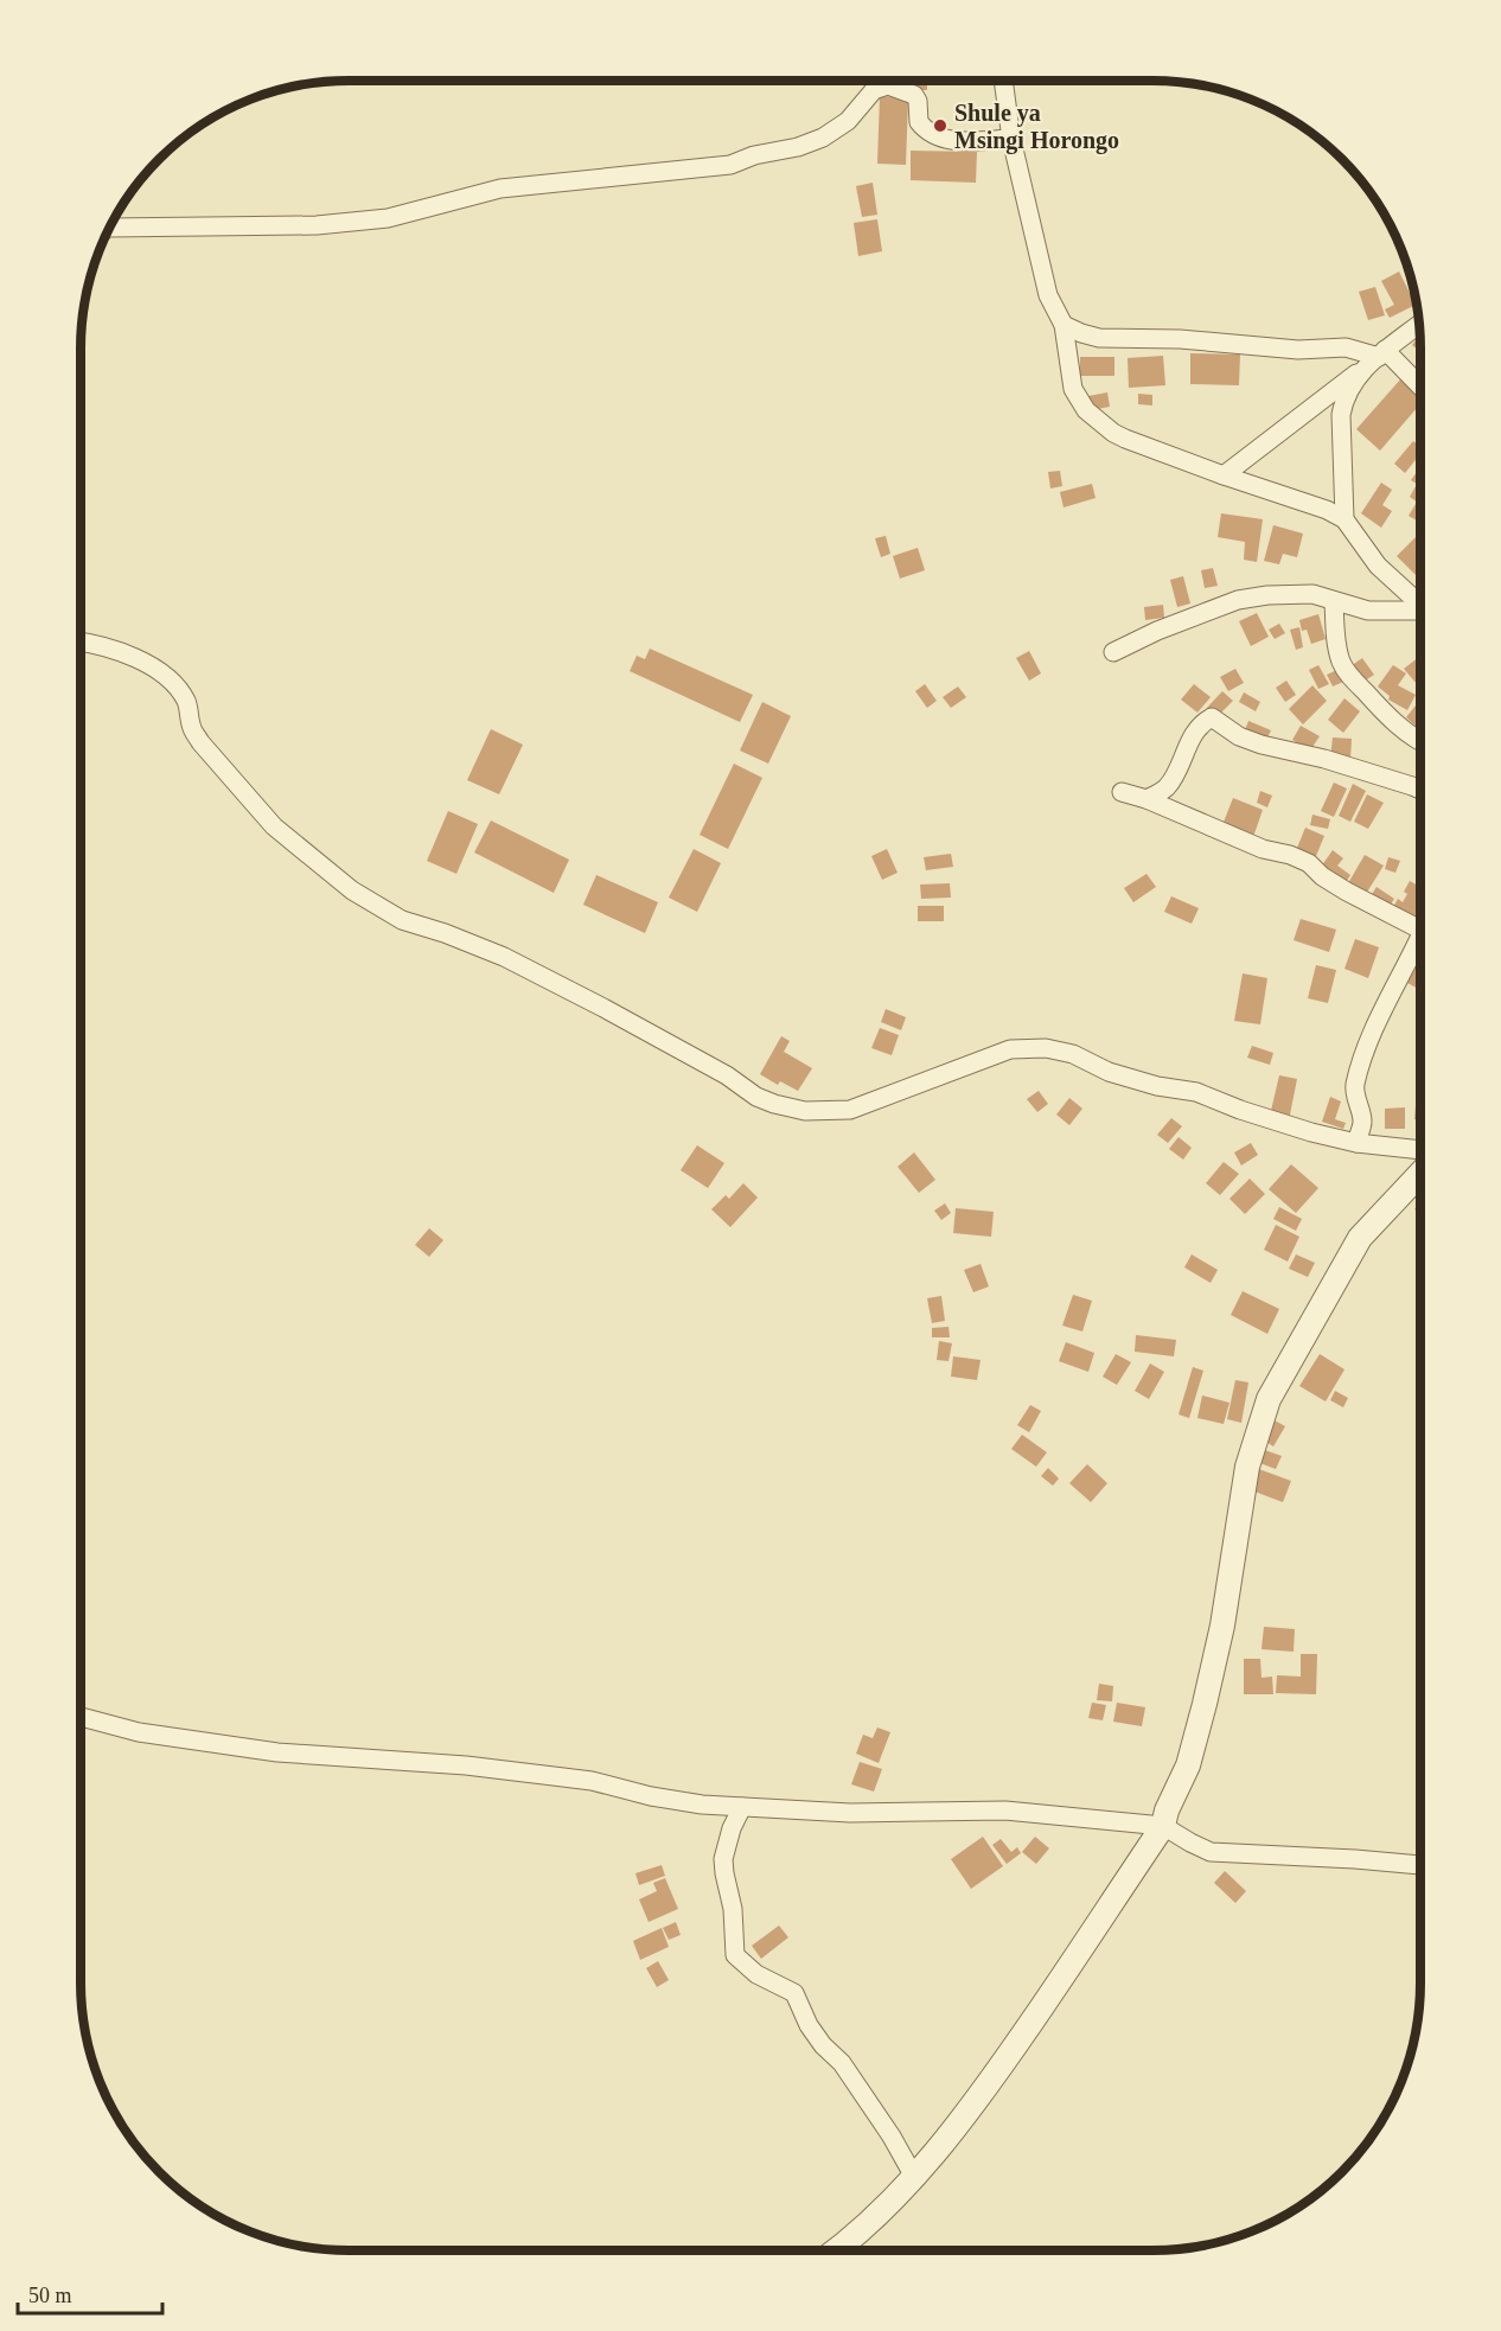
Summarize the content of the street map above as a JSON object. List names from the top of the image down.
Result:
{
  "places": ["Shule ya Msingi Horongo"],
  "scale_bar": "50 m"
}
